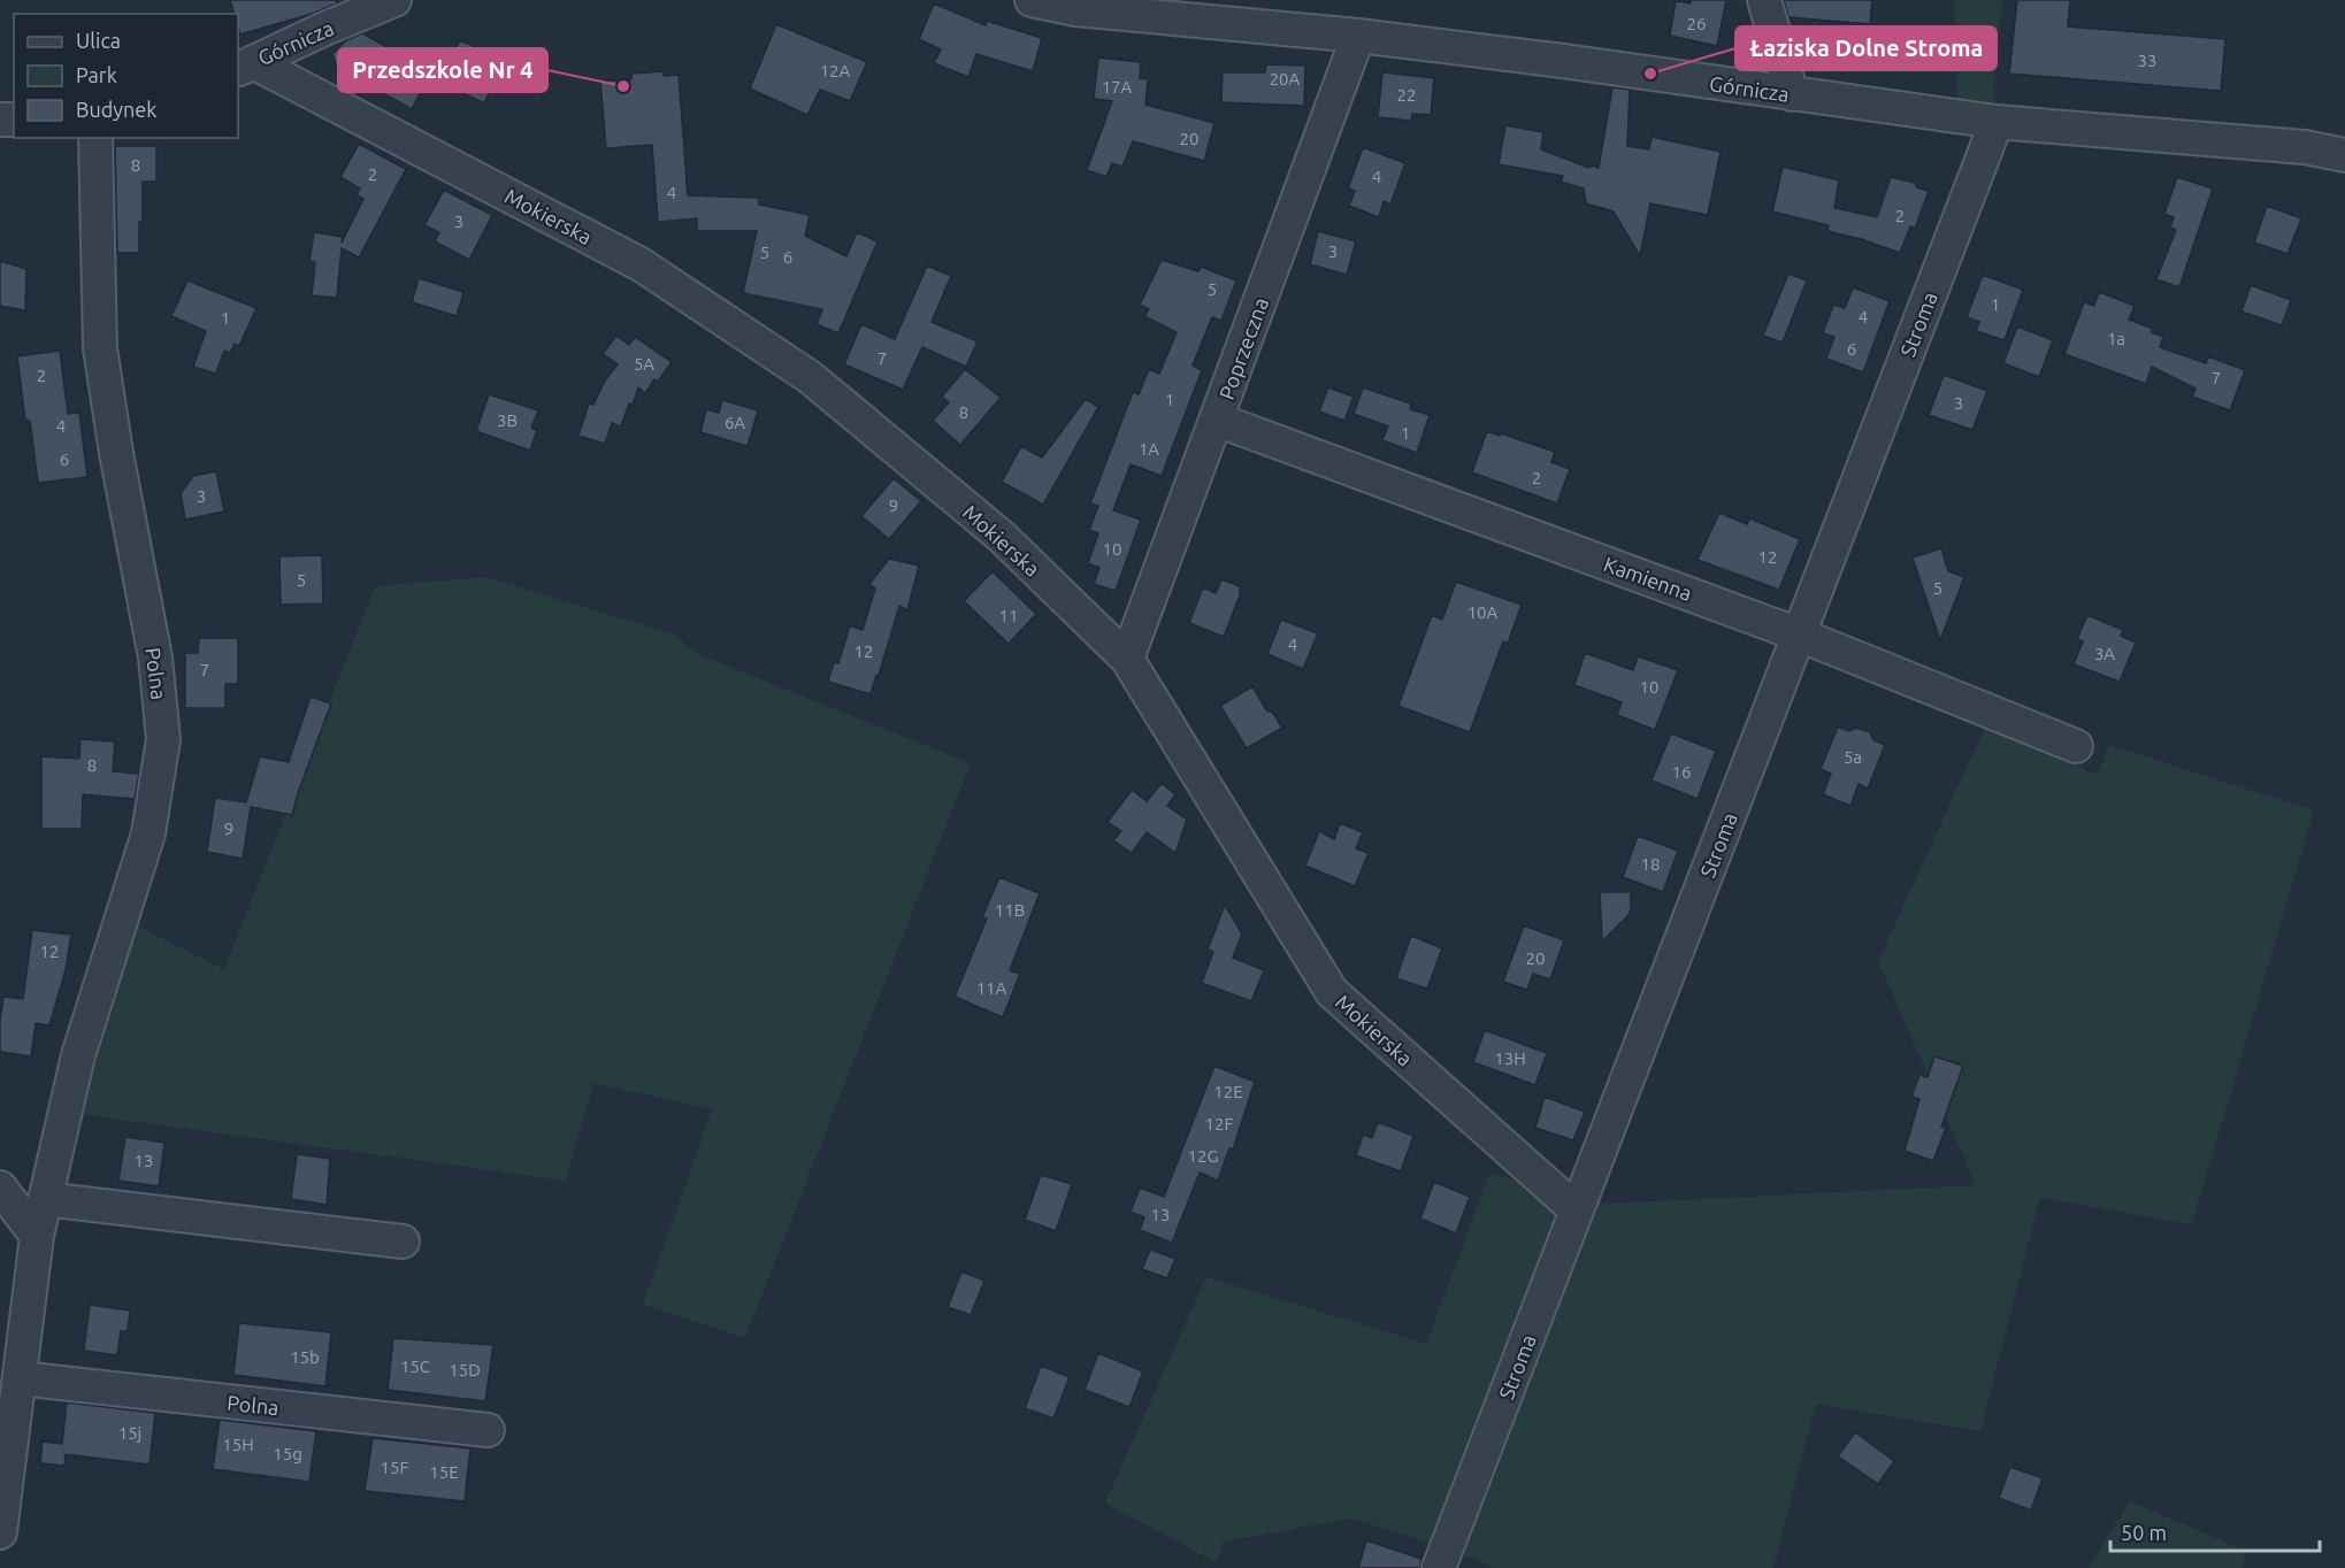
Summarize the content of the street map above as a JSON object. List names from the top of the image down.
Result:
{
  "streets": {
    "street": [
      "Górnicza",
      "Mokierska",
      "Stroma",
      "Poprzeczna",
      "Kamienna",
      "Polna"
    ]
  },
  "crossings": [
    ["Górnicza", "Mokierska"],
    ["Górnicza", "Stroma"],
    ["Górnicza", "Poprzeczna"],
    ["Mokierska", "Stroma"],
    ["Mokierska", "Poprzeczna"],
    ["Stroma", "Kamienna"],
    ["Poprzeczna", "Kamienna"]
  ],
  "places": ["Łaziska Dolne Stroma", "Przedszkole Nr 4"],
  "house_numbers": [
    "26",
    "33",
    "12A",
    "20A",
    "17A",
    "22",
    "20",
    "8",
    "2",
    "4",
    "4",
    "2",
    "3",
    "3",
    "5",
    "6",
    "5",
    "1",
    "4",
    "1",
    "1a",
    "6",
    "7",
    "5A",
    "2",
    "7",
    "1",
    "3",
    "8",
    "3B",
    "6A",
    "4",
    "1",
    "1A",
    "6",
    "2",
    "3",
    "9",
    "10",
    "12",
    "5",
    "5",
    "10A",
    "11",
    "4",
    "12",
    "3A",
    "7",
    "10",
    "5a",
    "8",
    "16",
    "9",
    "18",
    "11B",
    "12",
    "20",
    "11A",
    "13H",
    "12E",
    "12F",
    "12G",
    "13",
    "13",
    "15b",
    "15C",
    "15D",
    "15j",
    "15H",
    "15g",
    "15F",
    "15E"
  ],
  "legend": ["Ulica", "Park", "Budynek"],
  "scale_bar": "50 m"
}
